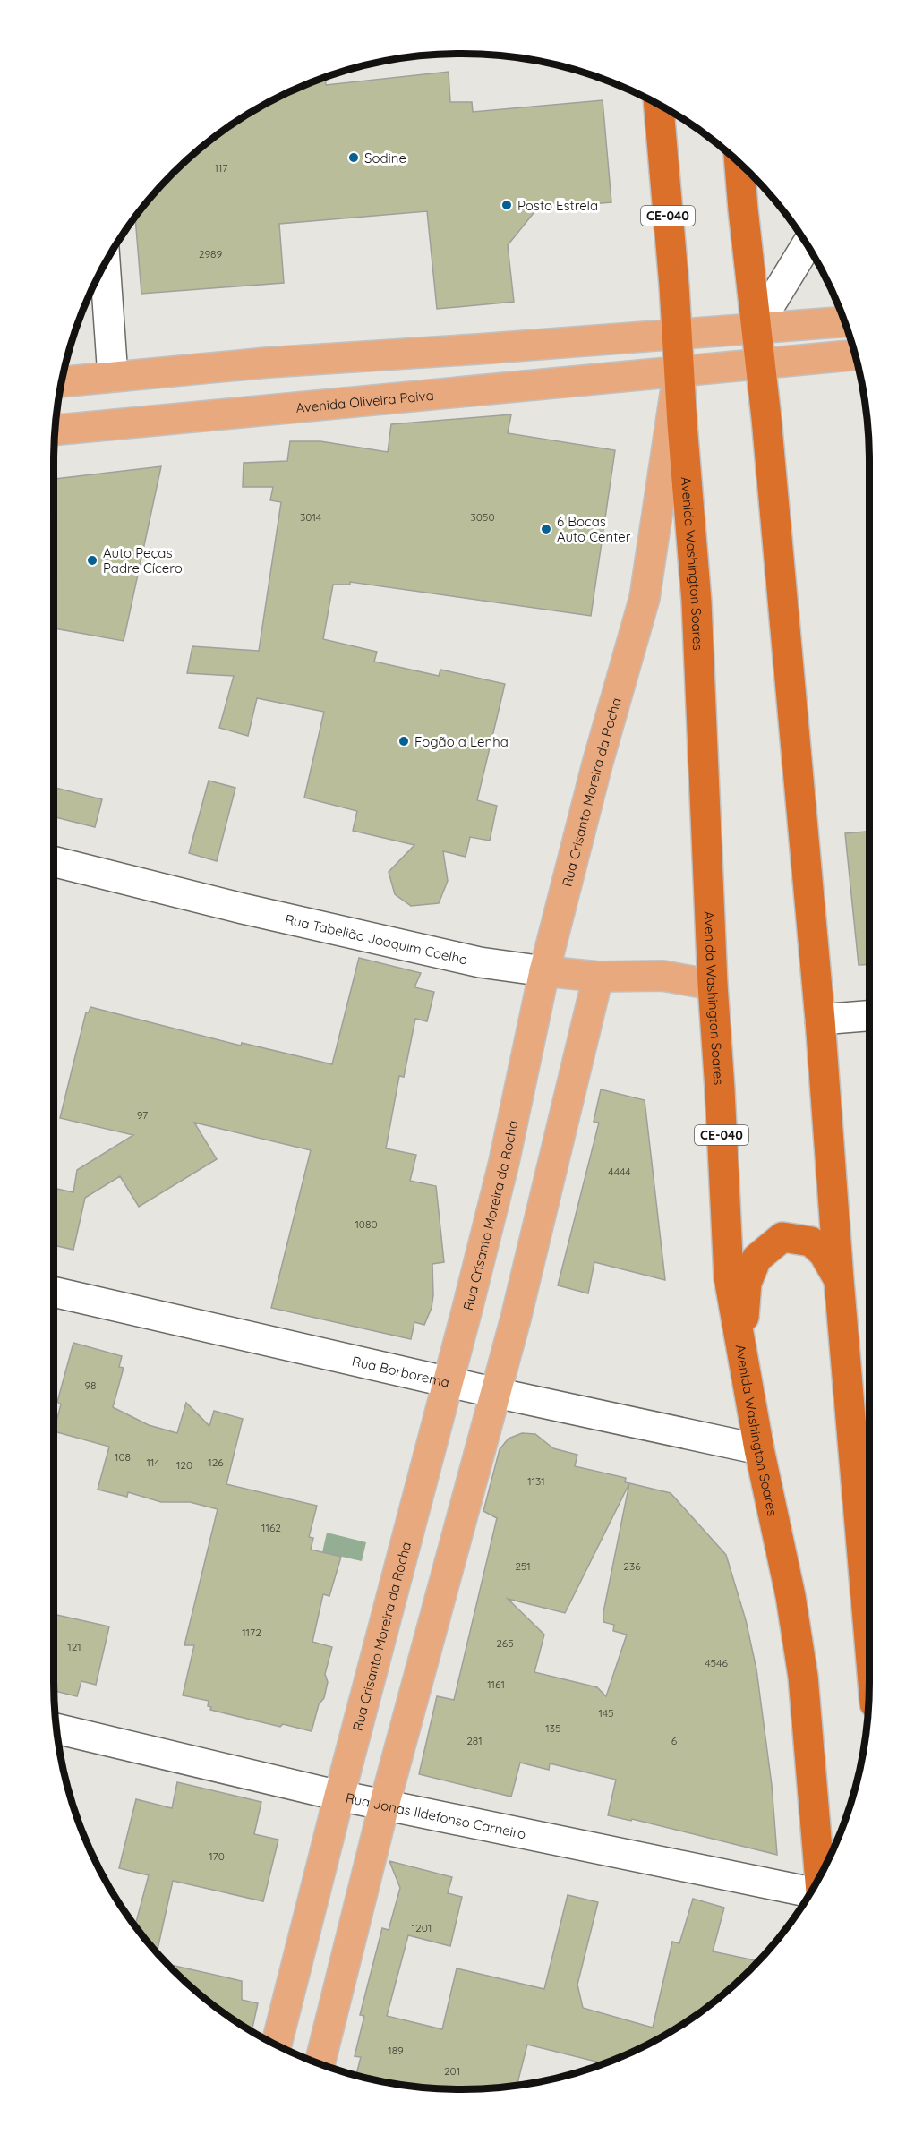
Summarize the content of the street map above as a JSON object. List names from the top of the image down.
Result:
{
  "streets": {
    "highway": ["CE-040", "Avenida Washington Soares"],
    "main road": ["Avenida Oliveira Paiva", "Rua Crisanto Moreira da Rocha", "Rua Tabelião Joaquim Coelho"],
    "street": ["Rua Borborema", "Rua Jonas Ildefonso Carneiro"]
  },
  "crossings": [
    ["Avenida Oliveira Paiva", "Avenida Washington Soares"],
    ["Avenida Oliveira Paiva", "Rua Crisanto Moreira da Rocha"],
    ["Avenida Washington Soares", "Rua Crisanto Moreira da Rocha"],
    ["Avenida Washington Soares", "Rua Tabelião Joaquim Coelho"],
    ["Avenida Washington Soares", "Rua Borborema"],
    ["Rua Crisanto Moreira da Rocha", "Rua Tabelião Joaquim Coelho"],
    ["Rua Crisanto Moreira da Rocha", "Rua Borborema"],
    ["Rua Crisanto Moreira da Rocha", "Rua Jonas Ildefonso Carneiro"]
  ],
  "places": [
    "Sodine",
    "Posto Estrela",
    "6 Bocas Auto Center",
    "Auto Peças Padre Cícero",
    "Fogão a Lenha"
  ],
  "house_numbers": [
    "117",
    "2989",
    "3014",
    "3050",
    "97",
    "4444",
    "1080",
    "98",
    "108",
    "114",
    "126",
    "120",
    "1131",
    "1162",
    "251",
    "236",
    "1172",
    "265",
    "121",
    "4546",
    "1161",
    "145",
    "135",
    "281",
    "6",
    "170",
    "1201",
    "189",
    "201"
  ]
}
